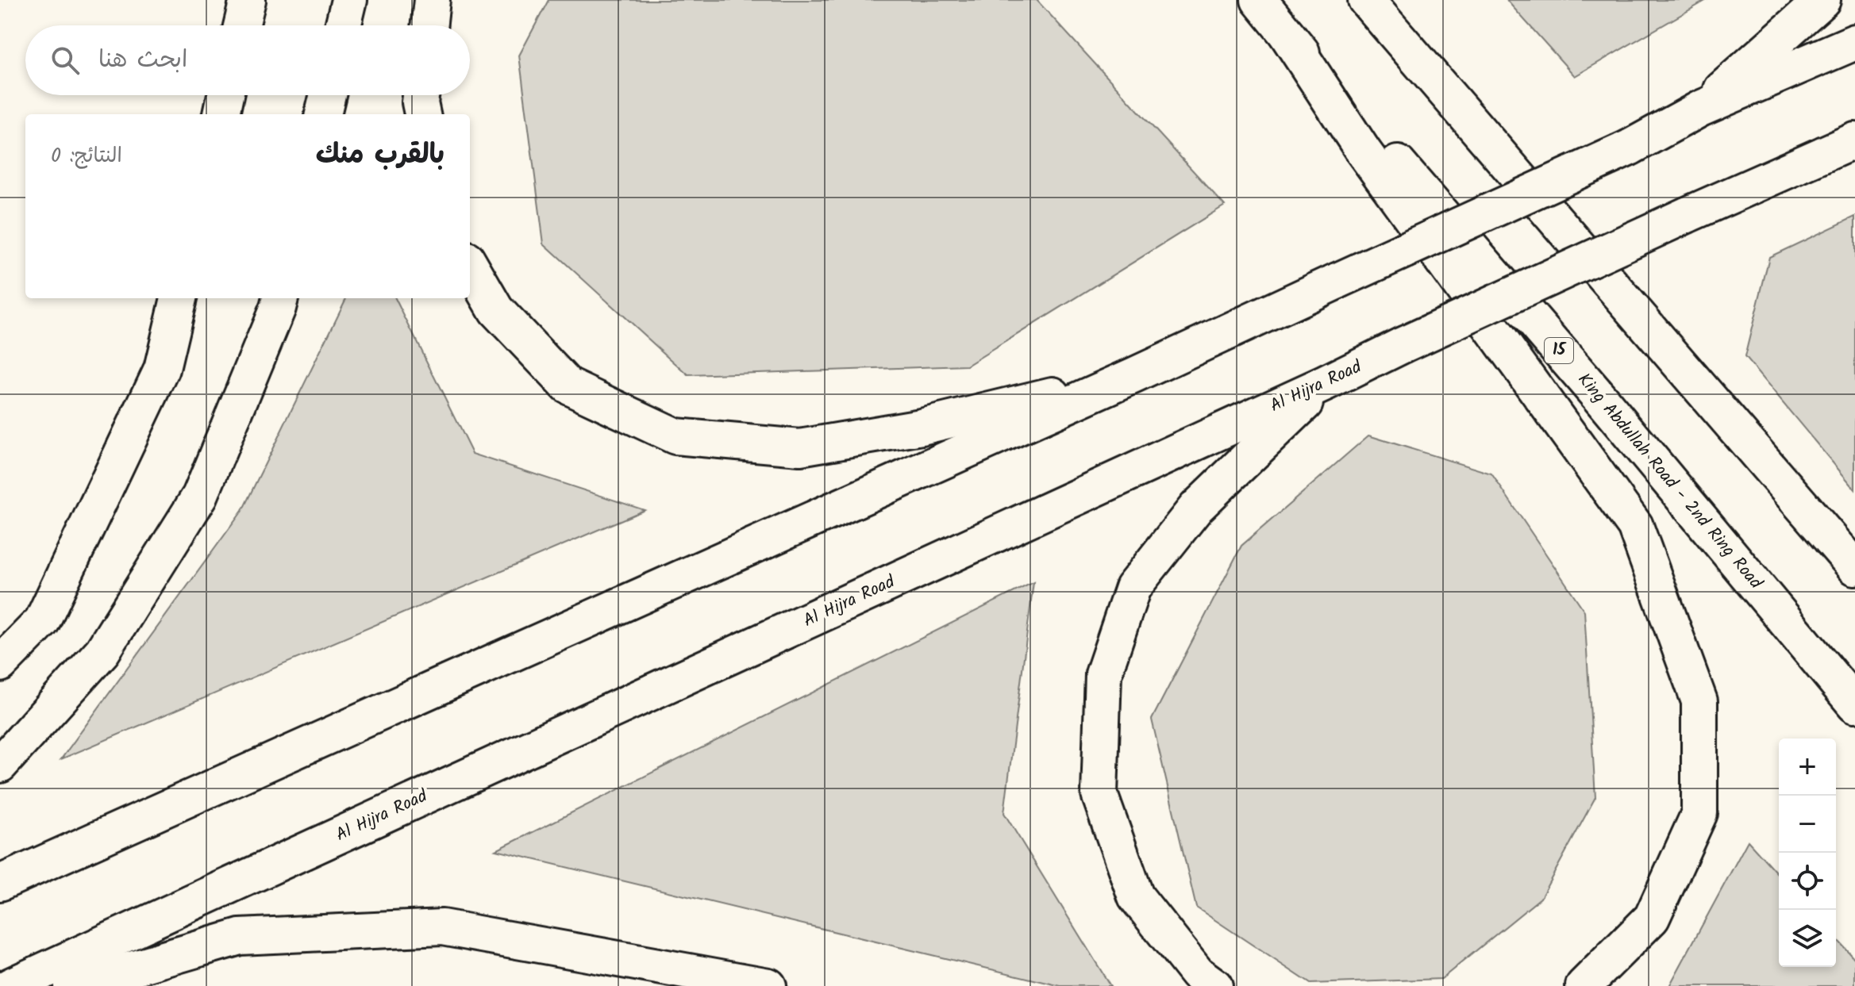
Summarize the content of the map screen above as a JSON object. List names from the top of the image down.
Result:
{
  "streets": {
    "main road": ["15", "Al Hijra Road", "King Abdullah Road - 2nd Ring Road"]
  },
  "page": {
    "search": "ابحث هنا",
    "heading": ["بالقرب منك", "النتائج: 0"],
    "map_buttons": ["+", "−"]
  }
}
